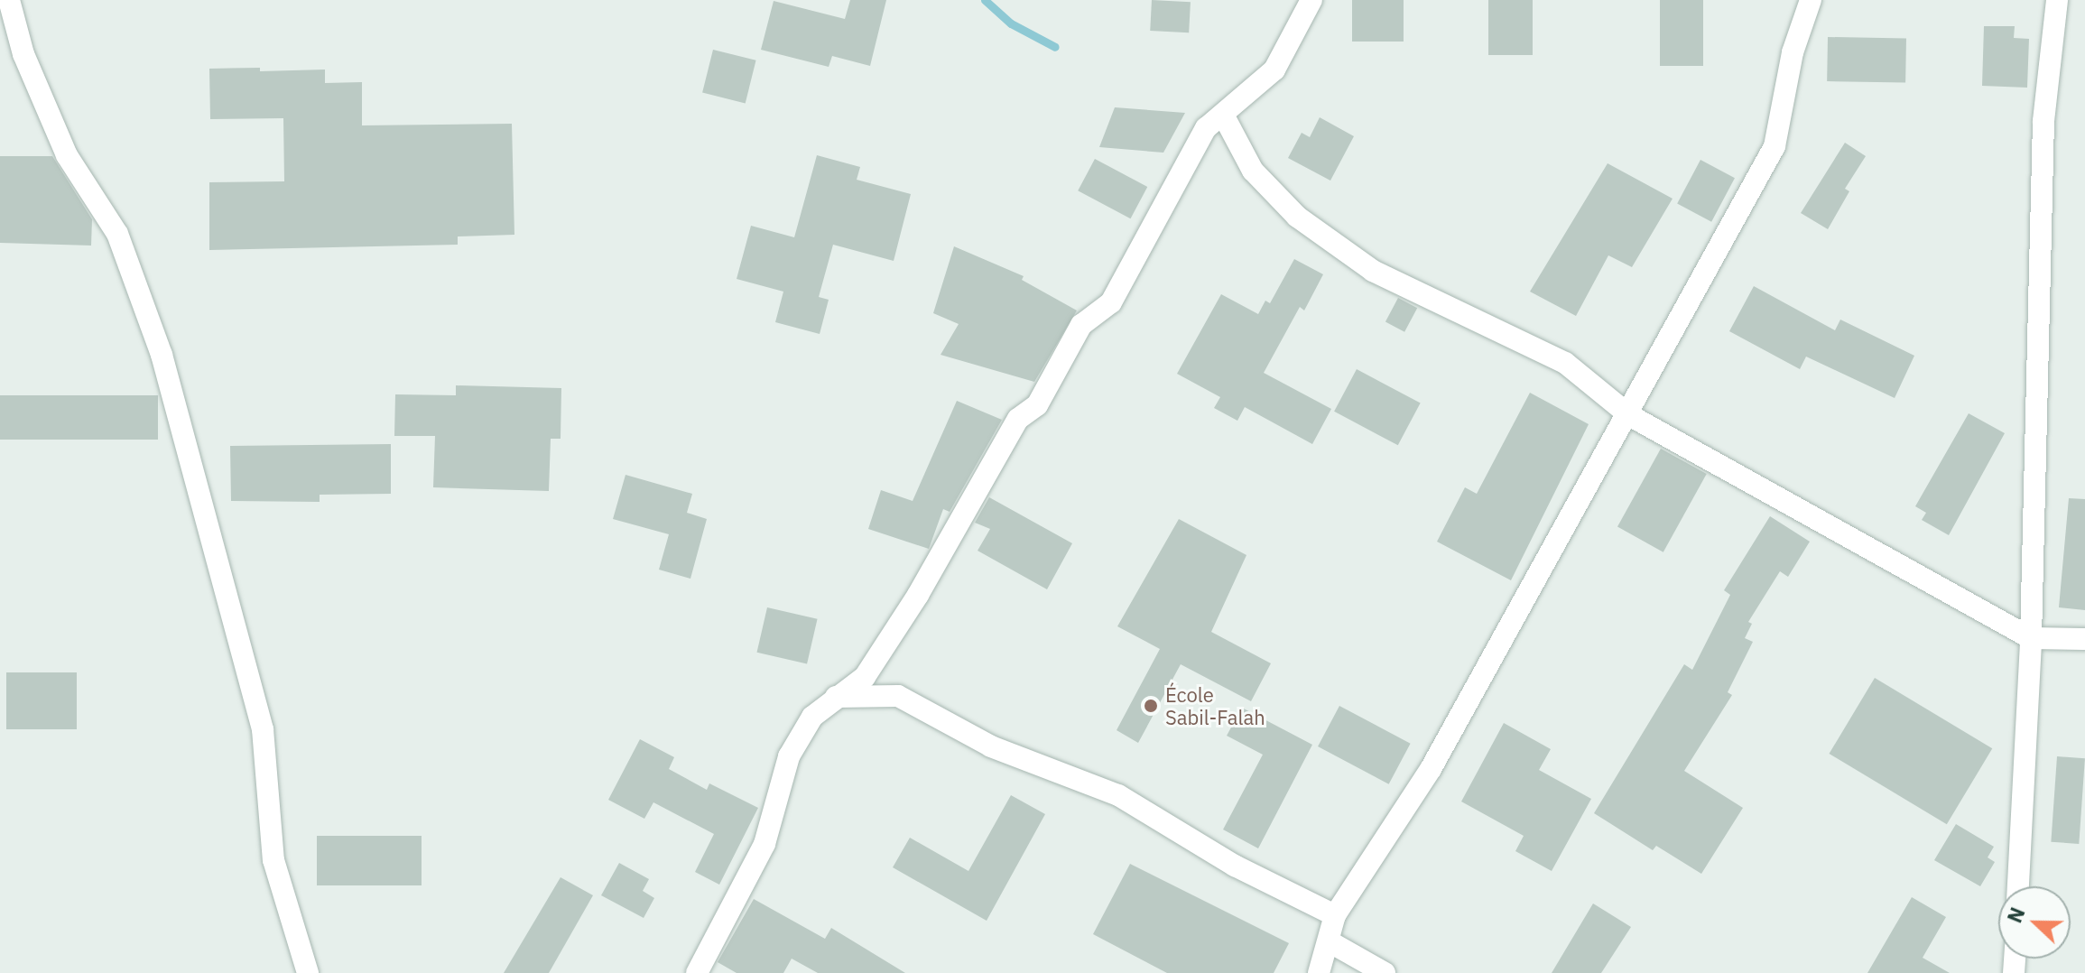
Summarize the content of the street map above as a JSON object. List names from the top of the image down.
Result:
{
  "places": ["École Sabil-Falah"],
  "north": "left"
}
